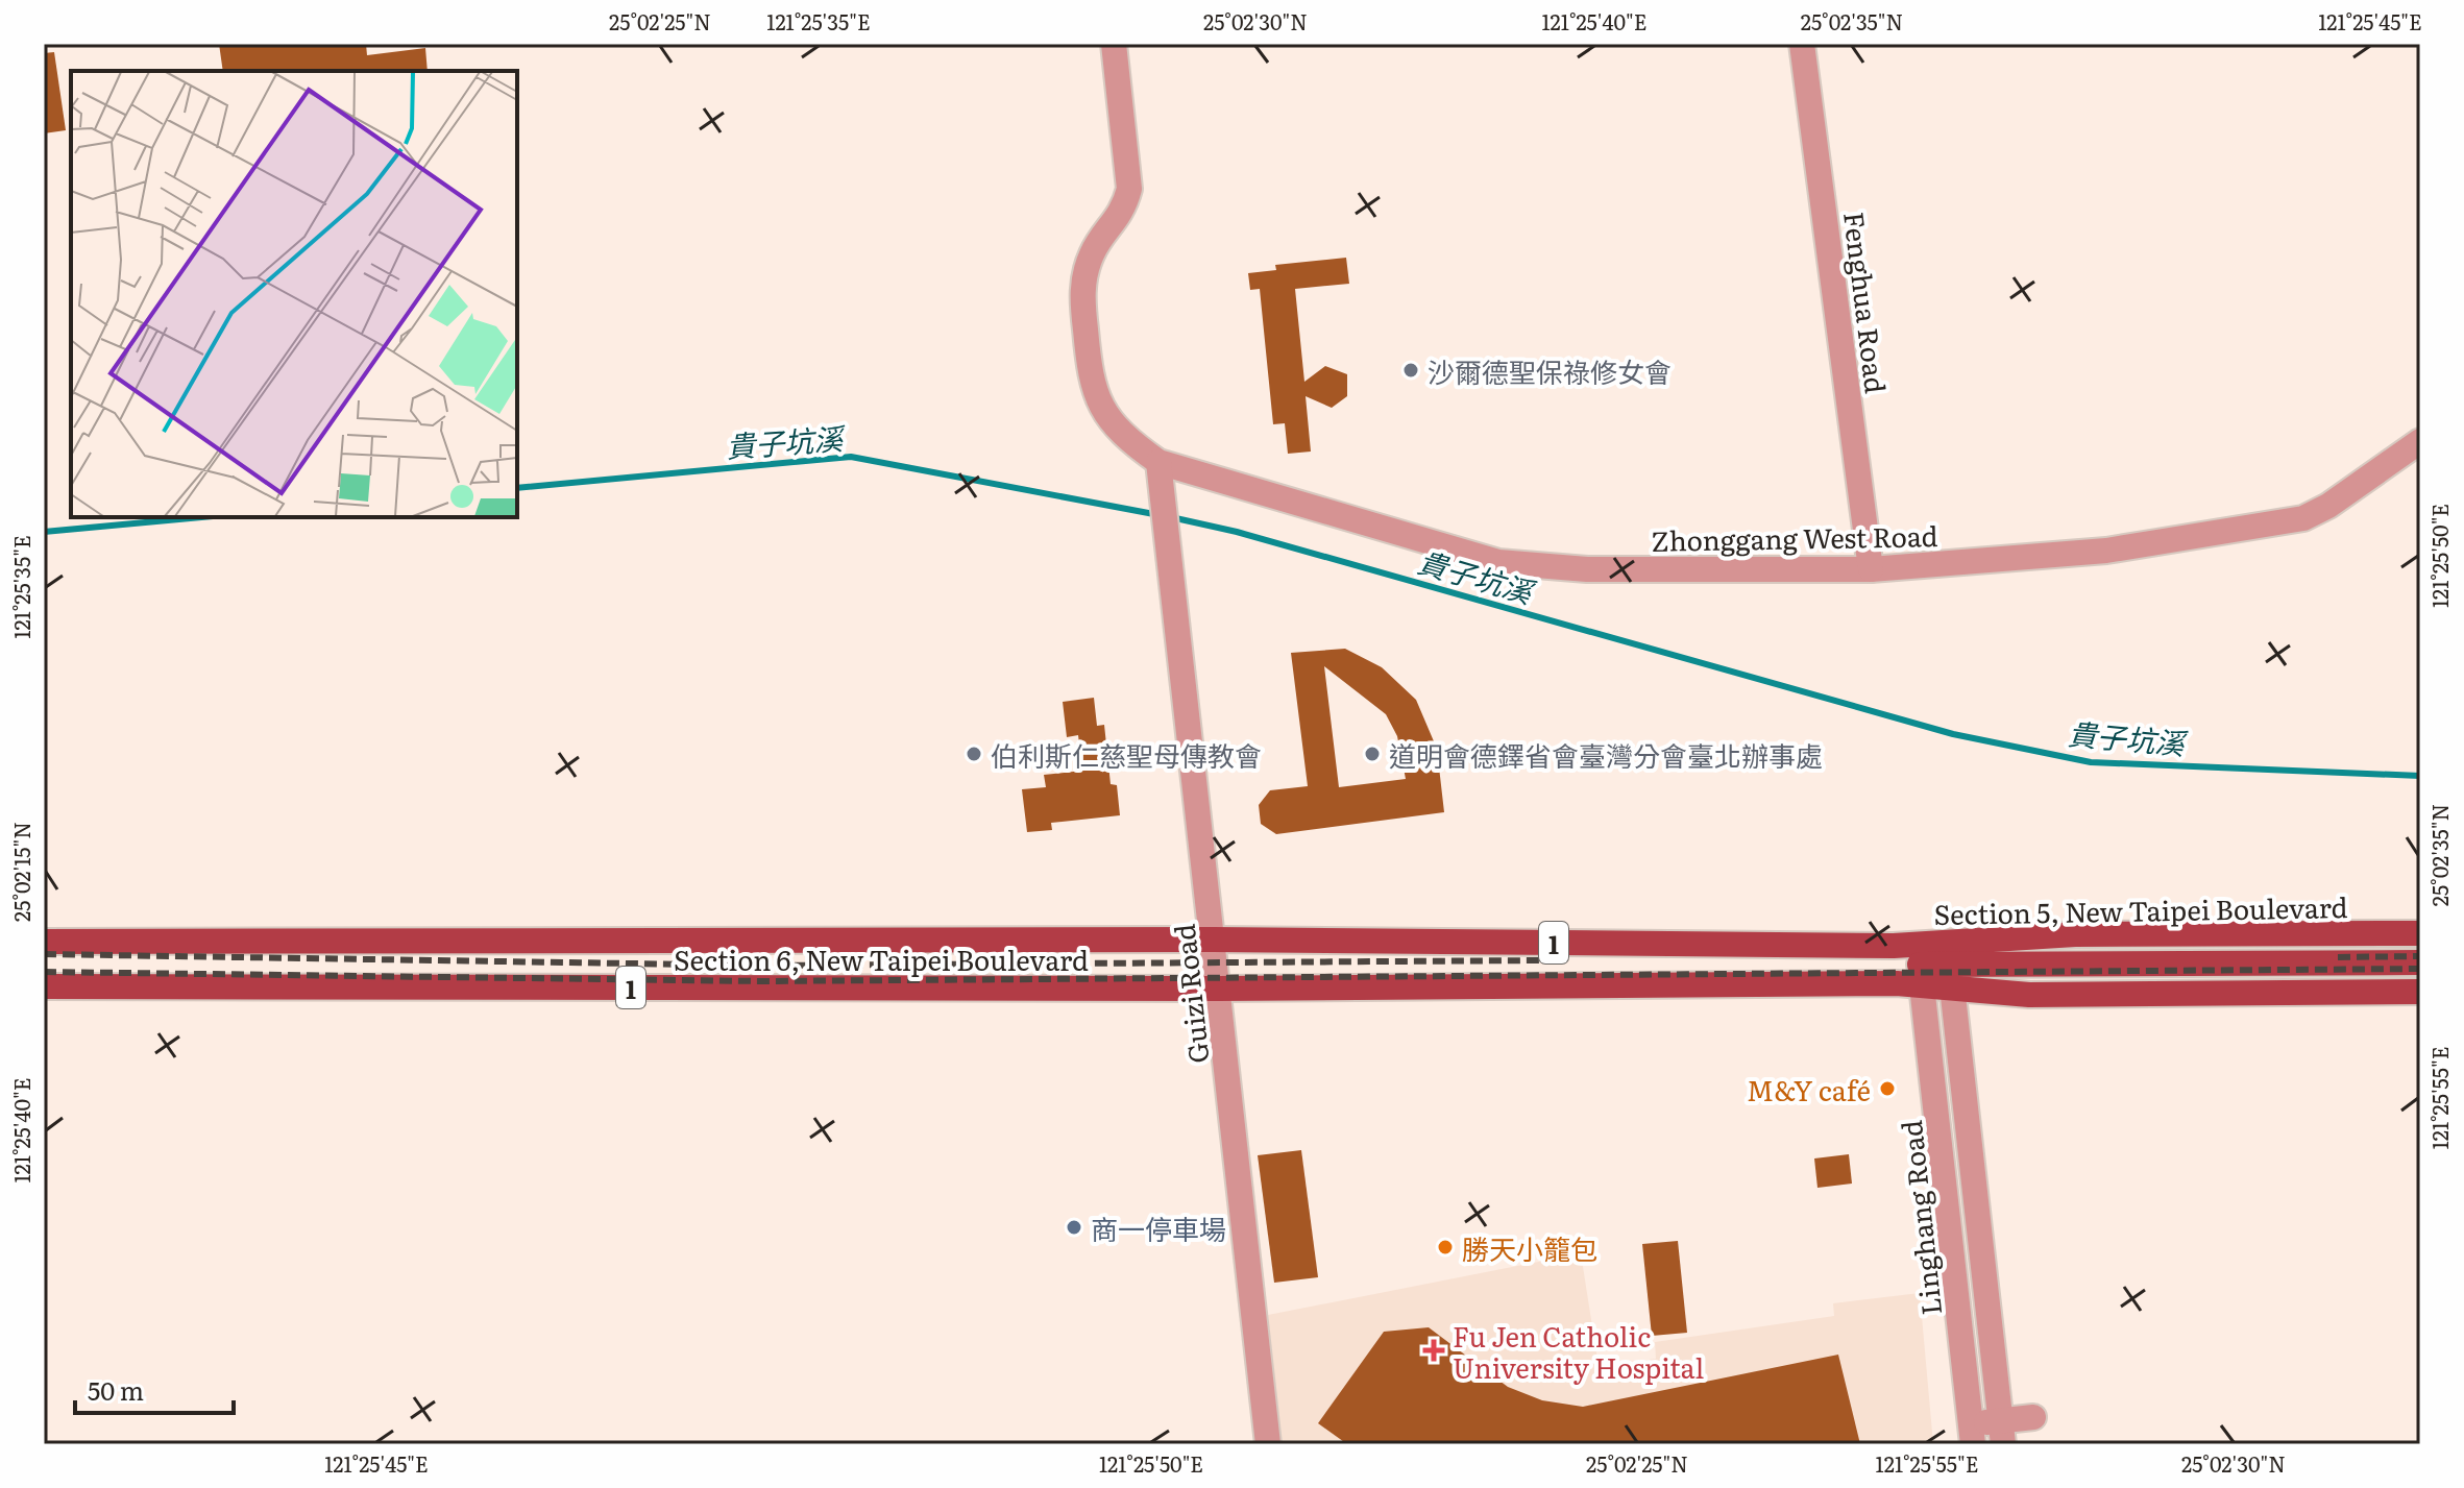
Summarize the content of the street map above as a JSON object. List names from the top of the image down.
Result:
{
  "streets": {
    "main road": ["Section 5, New Taipei Boulevard", "1", "Section 6, New Taipei Boulevard"],
    "street": [
      "Fenghua Road",
      "Zhonggang West Road",
      "Guizi Road",
      "Linghang Road"
    ]
  },
  "crossings": [
    ["Fenghua Road", "Zhonggang West Road"],
    ["Zhonggang West Road", "Guizi Road"],
    ["Section 5, New Taipei Boulevard", "Section 6, New Taipei Boulevard"],
    ["Section 5, New Taipei Boulevard", "Guizi Road"],
    ["Section 5, New Taipei Boulevard", "Linghang Road"],
    ["Section 6, New Taipei Boulevard", "Guizi Road"]
  ],
  "water": ["貴子坑溪"],
  "places": {
    "other": [
      "沙爾德聖保祿修女會",
      "伯利斯仁慈聖母傳教會",
      "道明會德鐸省會臺灣分會臺北辦事處",
      "M&Y café",
      "商一停車場",
      "勝天小籠包"
    ],
    "health": ["Fu Jen Catholic University Hospital"]
  },
  "scale_bar": "50 m",
  "coordinates": [
    "25°02'25\"N",
    "121°25'35\"E",
    "25°02'30\"N",
    "121°25'40\"E",
    "25°02'35\"N",
    "121°25'45\"E",
    "121°25'50\"E",
    "25°02'15\"N",
    "121°25'55\"E"
  ]
}
